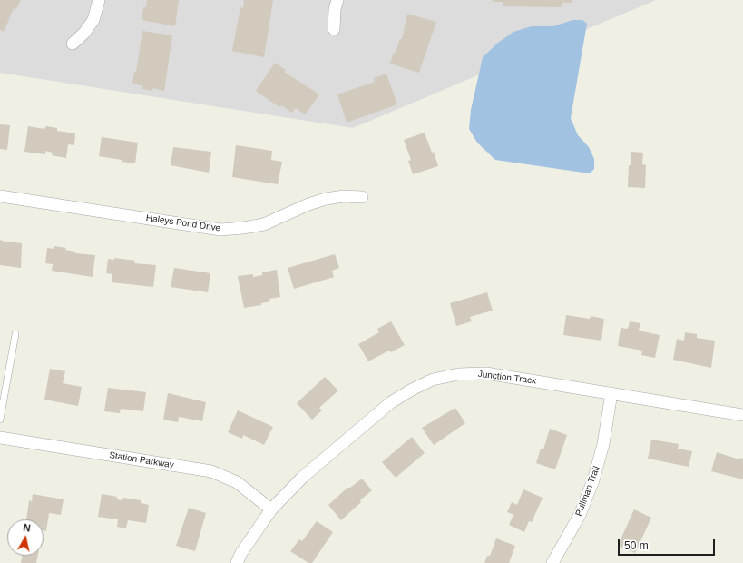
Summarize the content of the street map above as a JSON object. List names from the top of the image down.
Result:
{
  "streets": {
    "street": [
      "Haleys Pond Drive",
      "Junction Track",
      "Station Parkway",
      "Pullman Trail"
    ]
  },
  "crossings": [
    ["Junction Track", "Station Parkway"],
    ["Junction Track", "Pullman Trail"]
  ],
  "scale_bar": "50 m",
  "north": "top"
}
